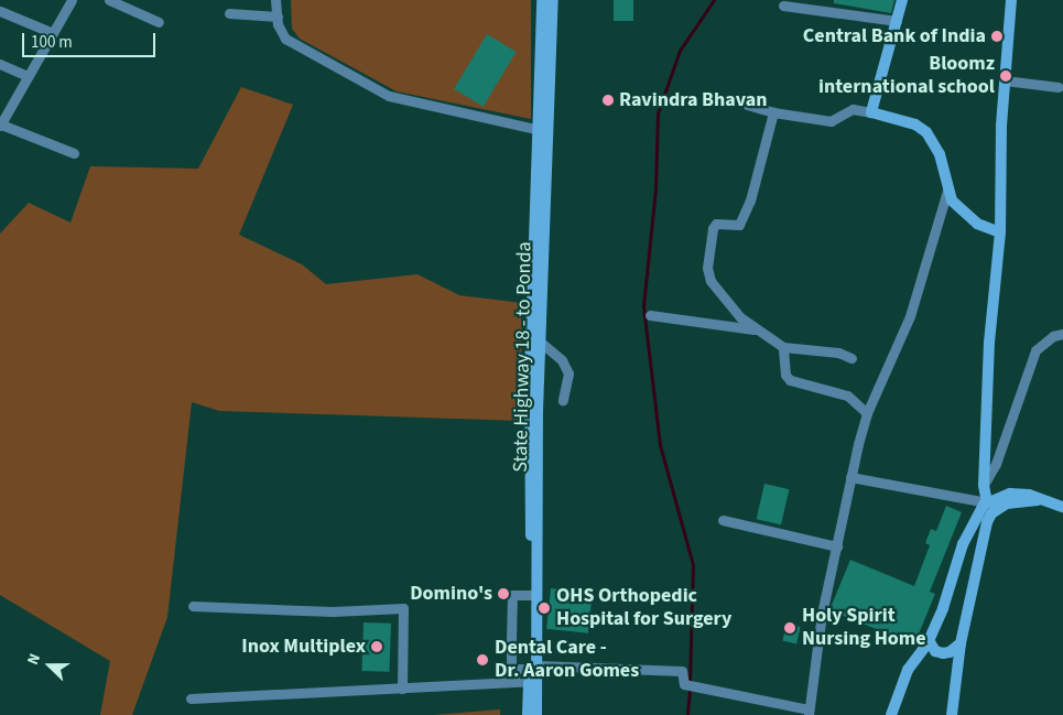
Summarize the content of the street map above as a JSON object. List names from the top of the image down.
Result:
{
  "streets": {
    "main road": ["State Highway 18 - to Ponda"]
  },
  "places": [
    "Central Bank of India",
    "Bloomz international school",
    "Ravindra Bhavan",
    "Domino's",
    "OHS Orthopedic Hospital for Surgery",
    "Holy Spirit Nursing Home",
    "Inox Multiplex",
    "Dental Care - Dr. Aaron Gomes"
  ],
  "scale_bar": "100 m",
  "north": "left"
}
